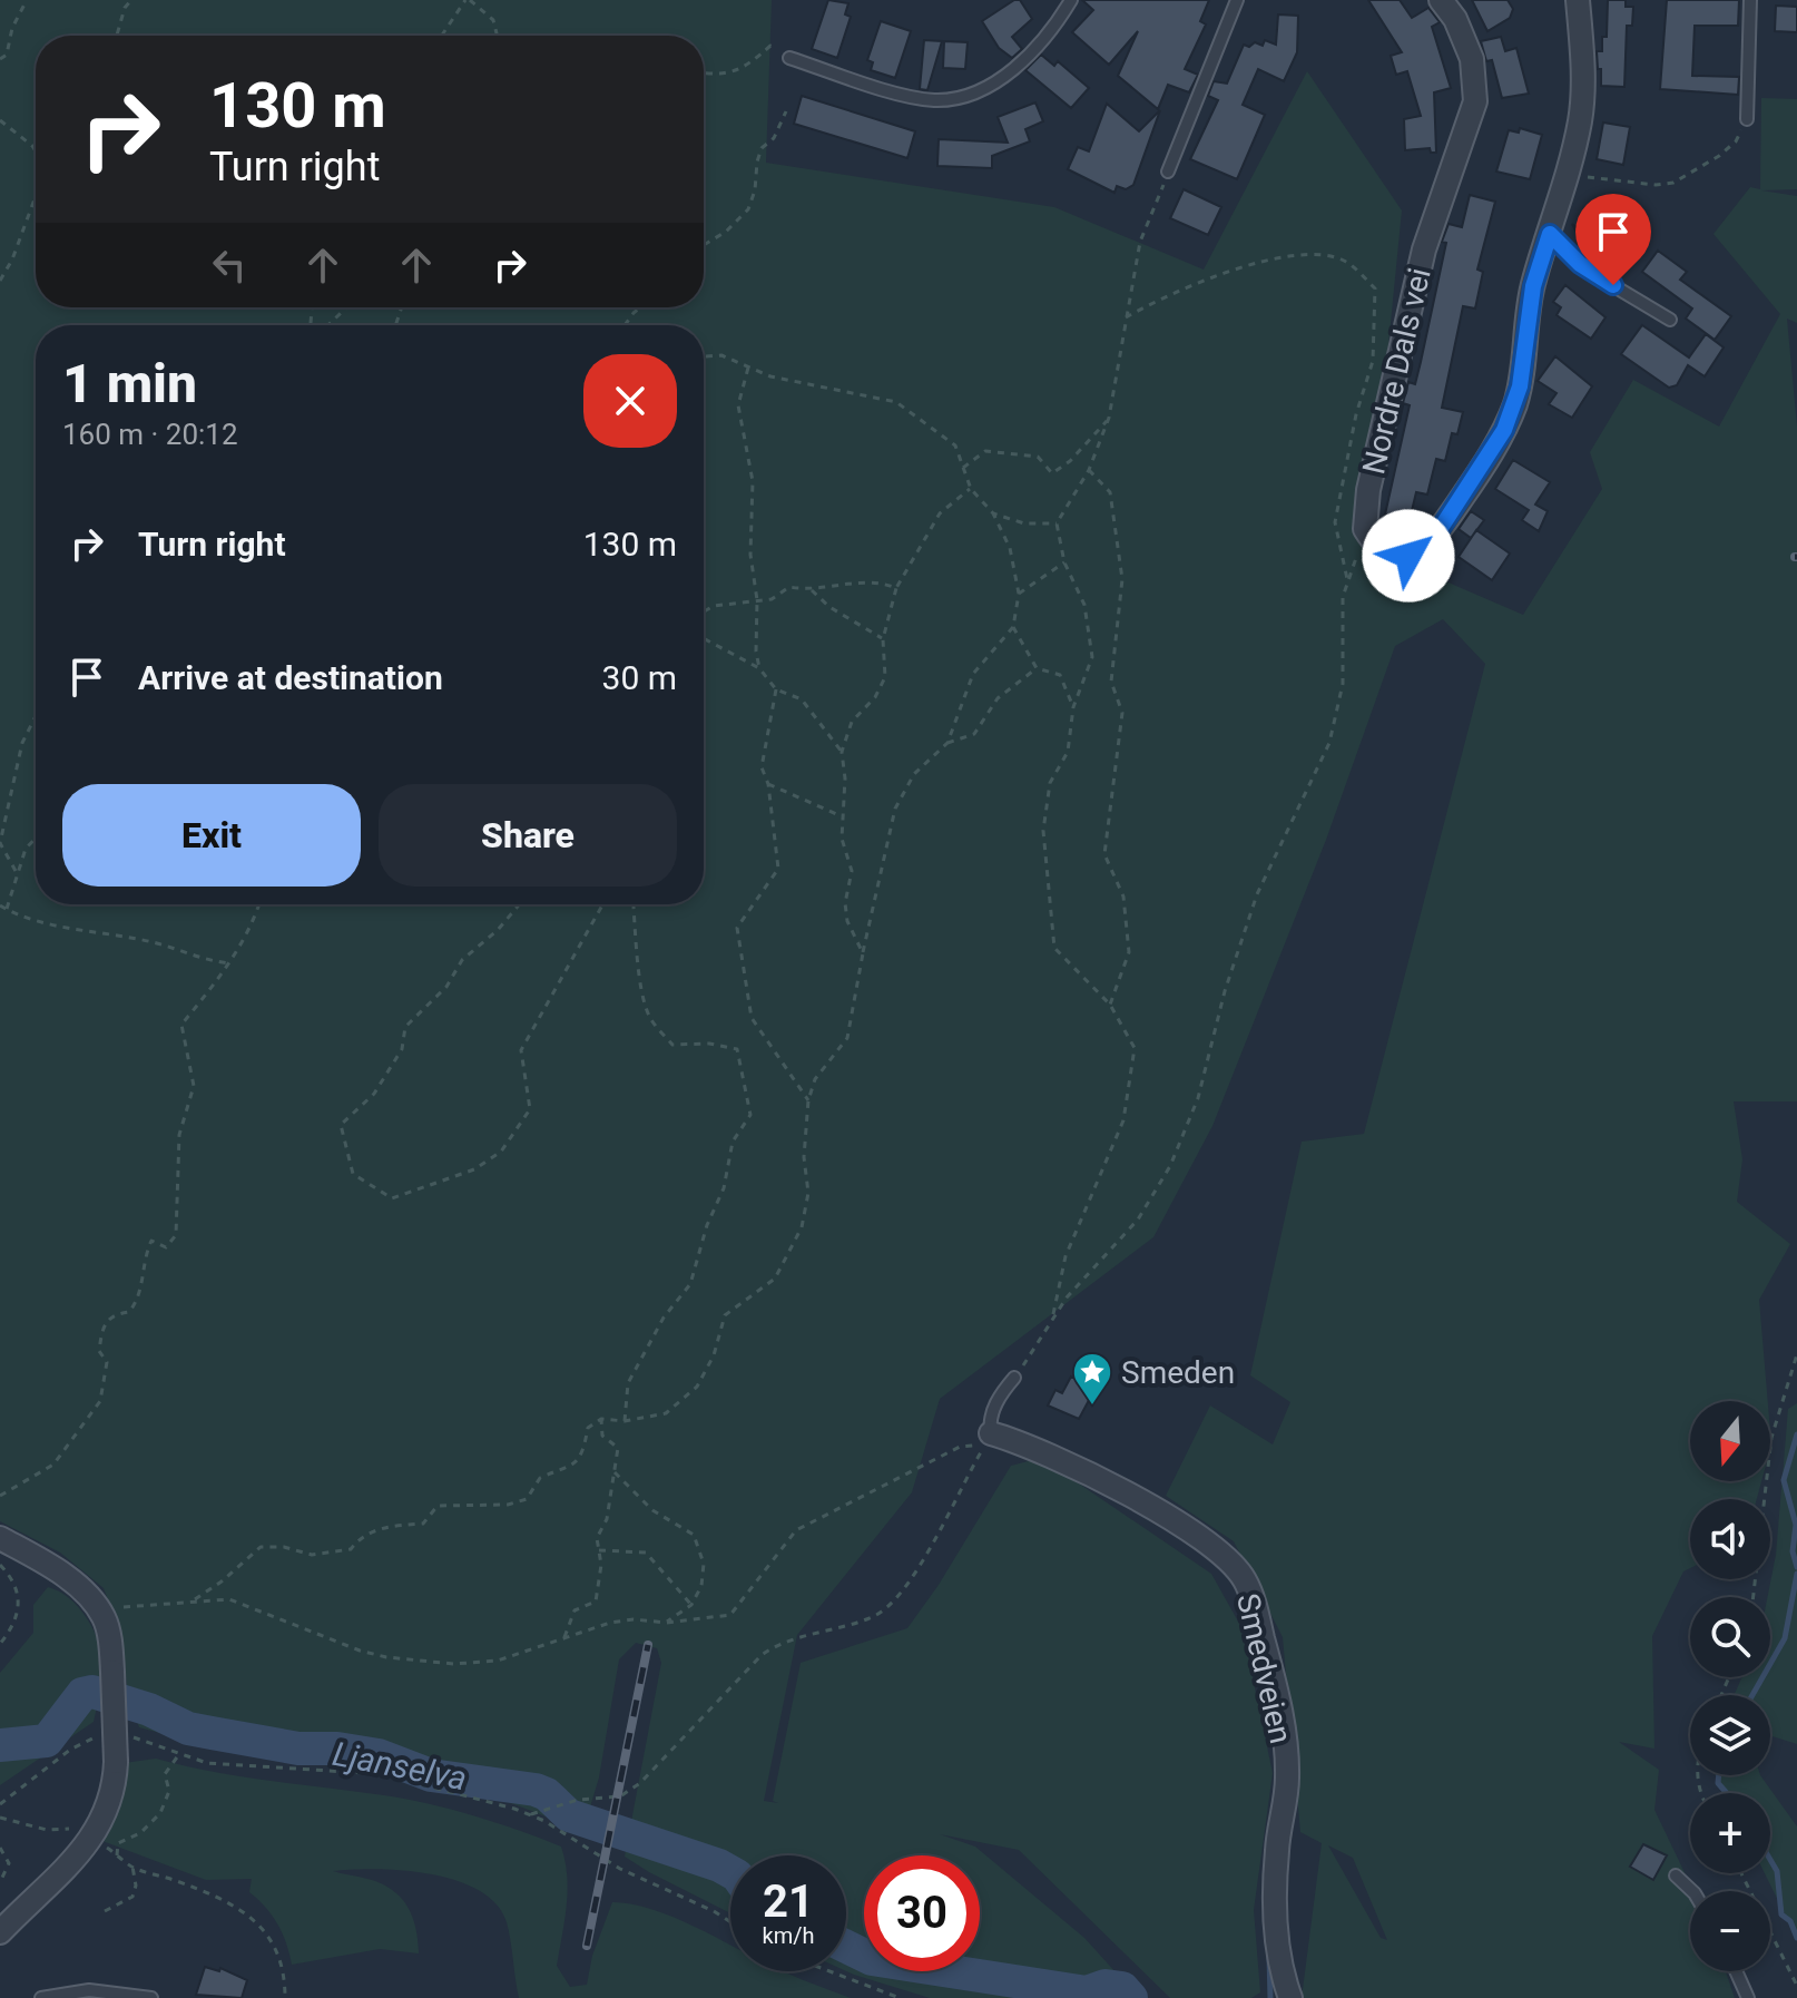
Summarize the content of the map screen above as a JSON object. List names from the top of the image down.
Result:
{
  "streets": {
    "street": ["Nordre Dals vei", "Smedveien"]
  },
  "water": ["Ljanselva"],
  "places": {
    "place": ["Smeden"]
  },
  "north": "bottom",
  "page": {
    "turn": ["130 m", "Turn right"],
    "heading": ["1 min", "160 m · 20:12"],
    "list": [
      {
        "name": "Turn right",
        "value": "130 m"
      },
      {
        "name": "Arrive at destination",
        "value": "30 m"
      }
    ],
    "buttons": ["Exit", "Share"],
    "map_buttons": ["+", "−"],
    "speed": "21 km/h",
    "limit": "30"
  }
}
